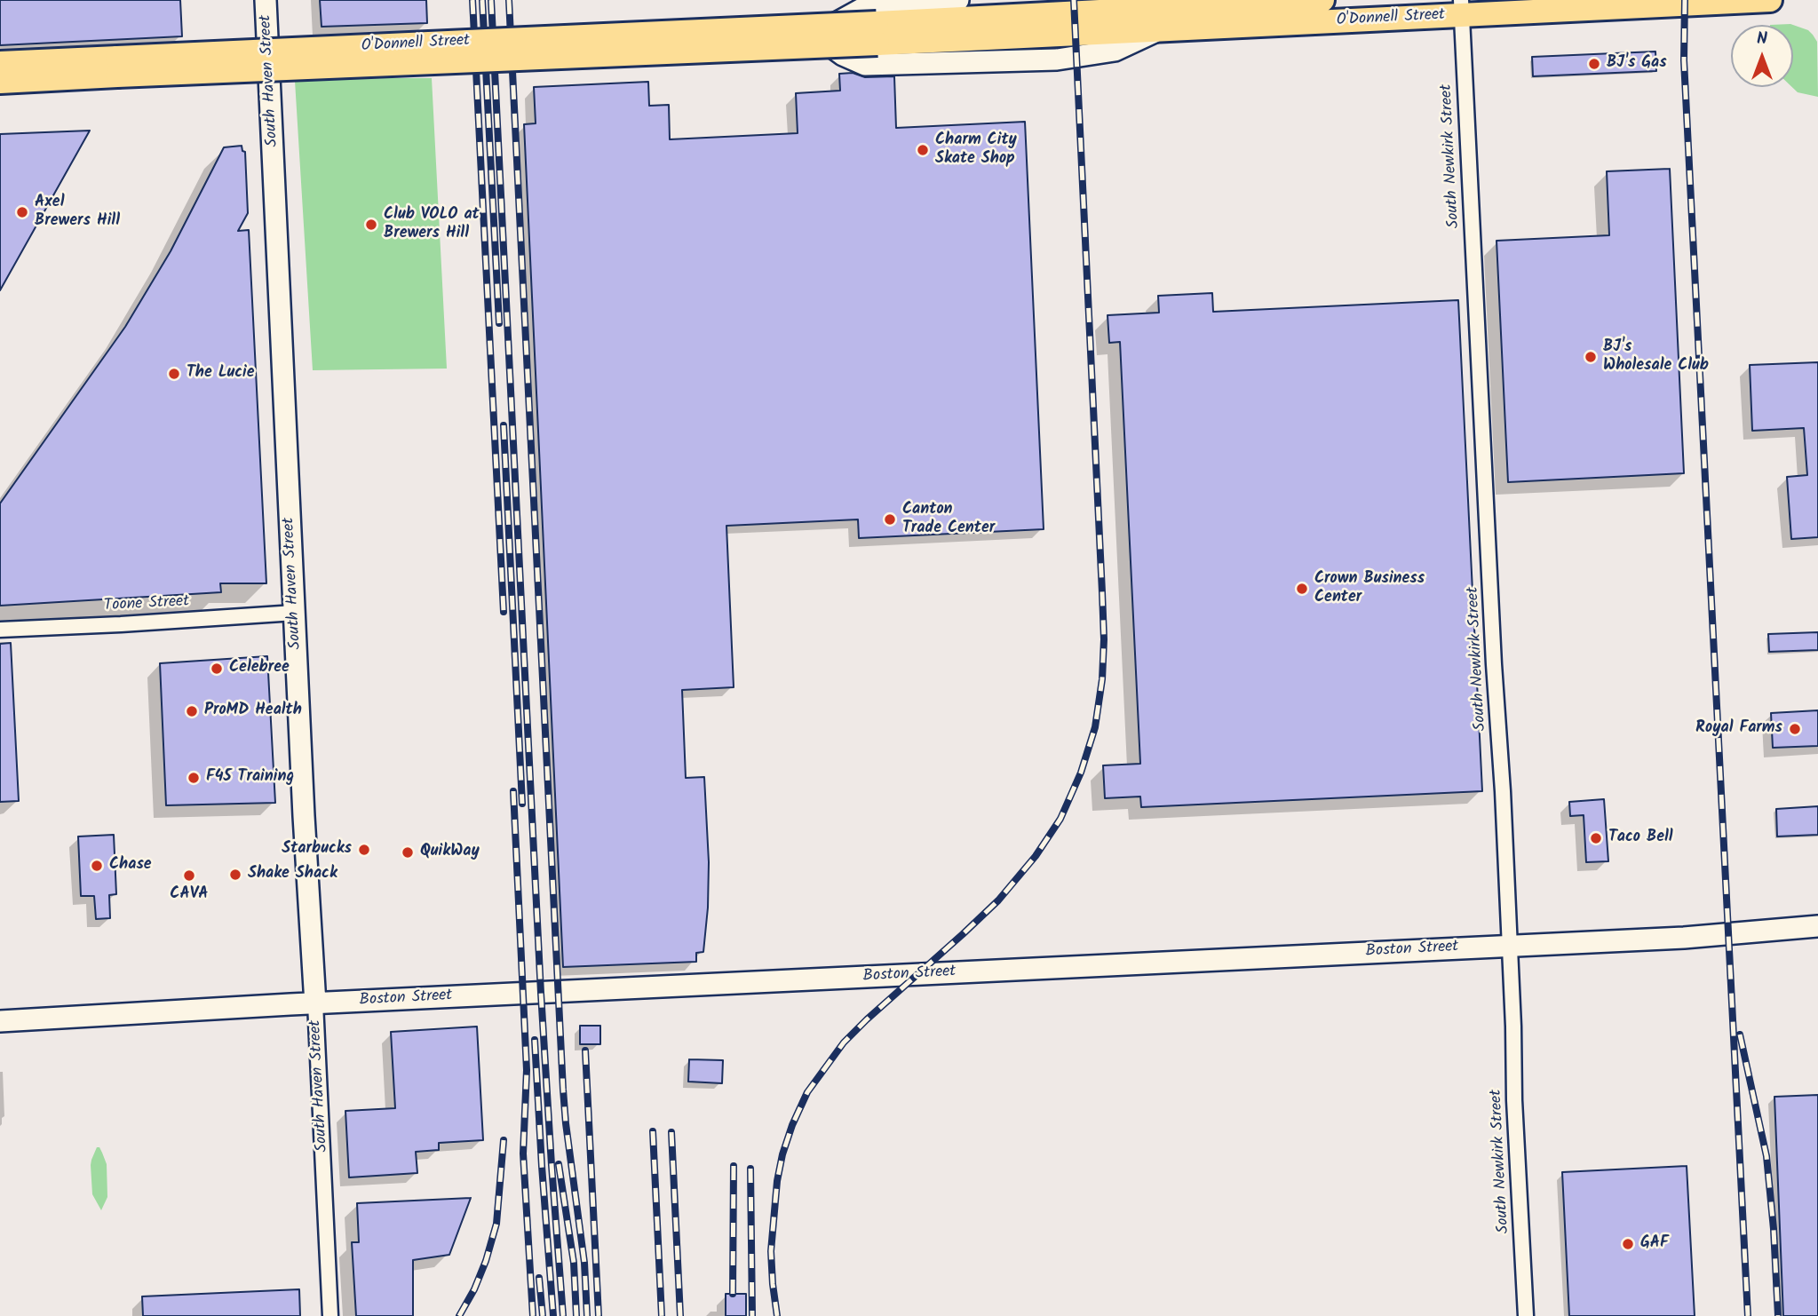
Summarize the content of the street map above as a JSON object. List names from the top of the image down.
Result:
{
  "streets": {
    "main road": ["O'Donnell Street"],
    "street": [
      "South Haven Street",
      "South Newkirk Street",
      "Toone Street",
      "Boston Street"
    ]
  },
  "crossings": [
    ["O'Donnell Street", "South Haven Street"],
    ["O'Donnell Street", "South Newkirk Street"],
    ["South Haven Street", "Toone Street"],
    ["South Haven Street", "Boston Street"],
    ["South Newkirk Street", "Boston Street"]
  ],
  "places": [
    "BJ's Gas",
    "Charm City Skate Shop",
    "Axel Brewers Hill",
    "Club VOLO at Brewers Hill",
    "BJ's Wholesale Club",
    "The Lucie",
    "Canton Trade Center",
    "Crown Business Center",
    "Celebree",
    "ProMD Health",
    "Royal Farms",
    "F45 Training",
    "Taco Bell",
    "Starbucks",
    "QuikWay",
    "Chase",
    "Shake Shack",
    "CAVA",
    "GAF"
  ],
  "north": "top"
}
